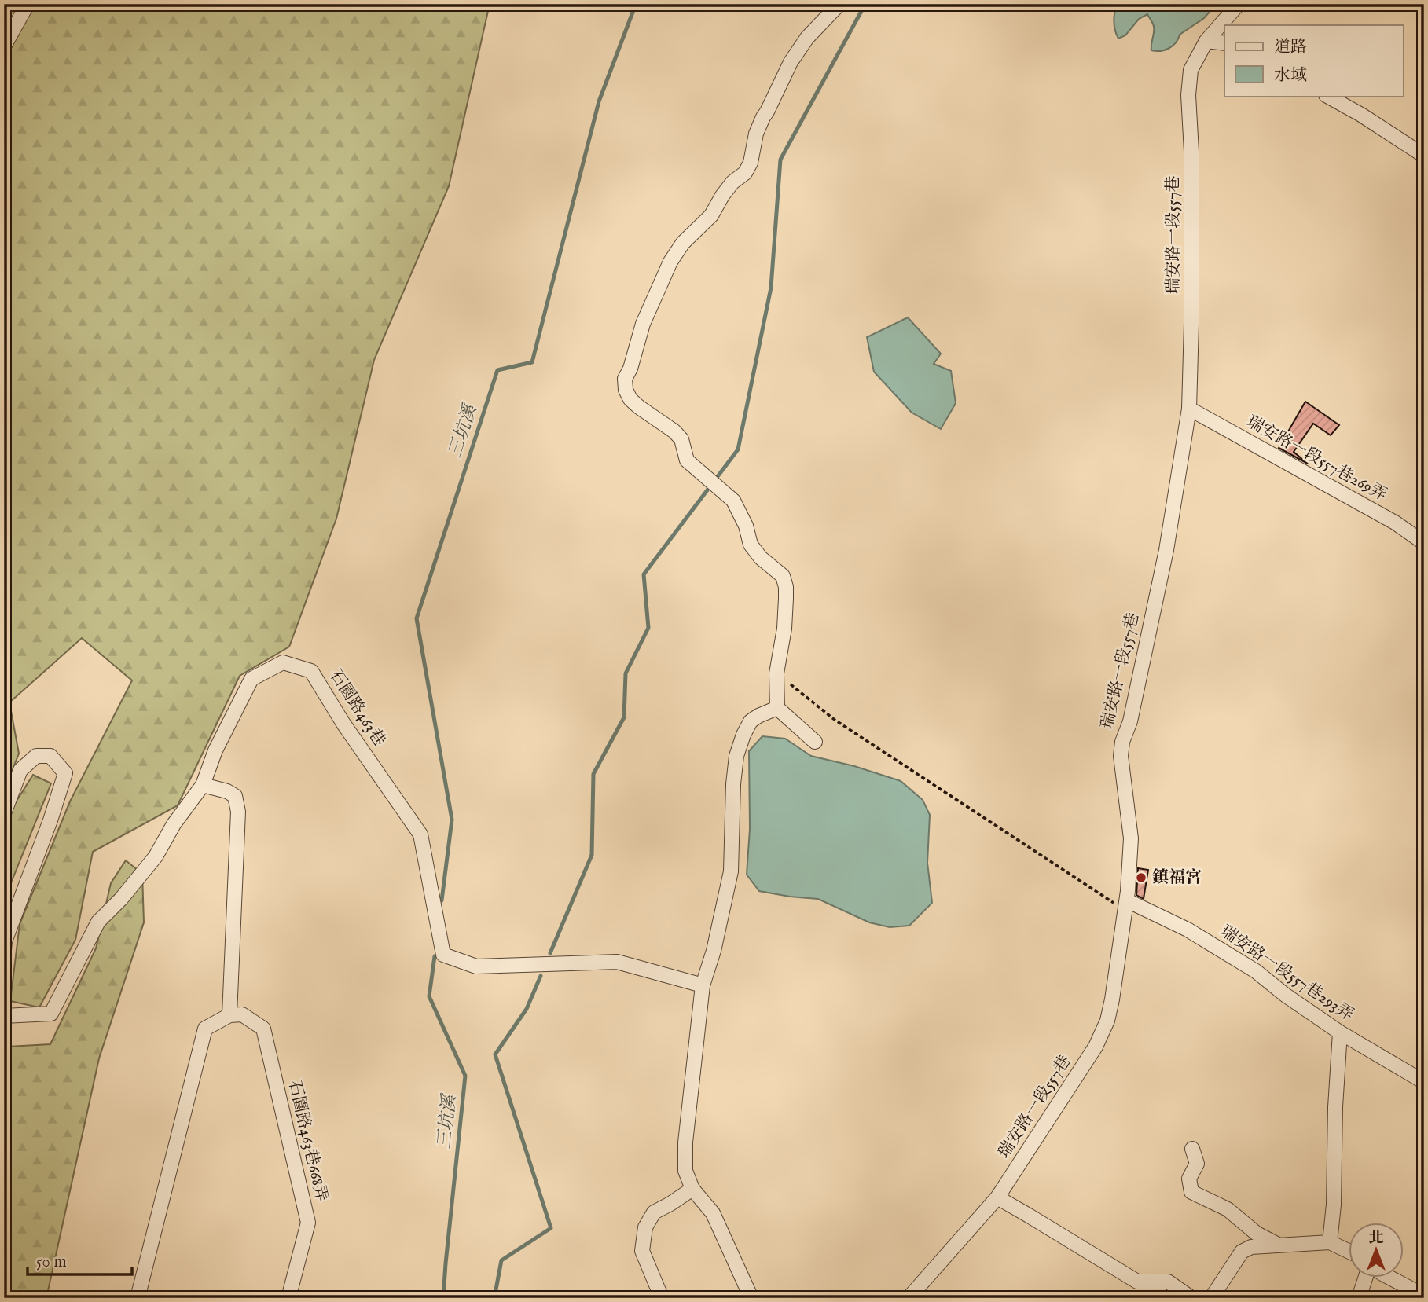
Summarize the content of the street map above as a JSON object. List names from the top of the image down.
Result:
{
  "streets": {
    "street": [
      "瑞安路一段557巷",
      "瑞安路一段557巷269弄",
      "石園路463巷",
      "瑞安路一段557巷293弄",
      "石園路463巷668弄"
    ]
  },
  "crossings": [
    ["瑞安路一段557巷", "瑞安路一段557巷269弄"],
    ["瑞安路一段557巷", "瑞安路一段557巷293弄"]
  ],
  "water": ["三坑溪"],
  "places": ["鎮福宮"],
  "legend": ["道路", "水域"],
  "scale_bar": "50 m",
  "north": "top"
}
